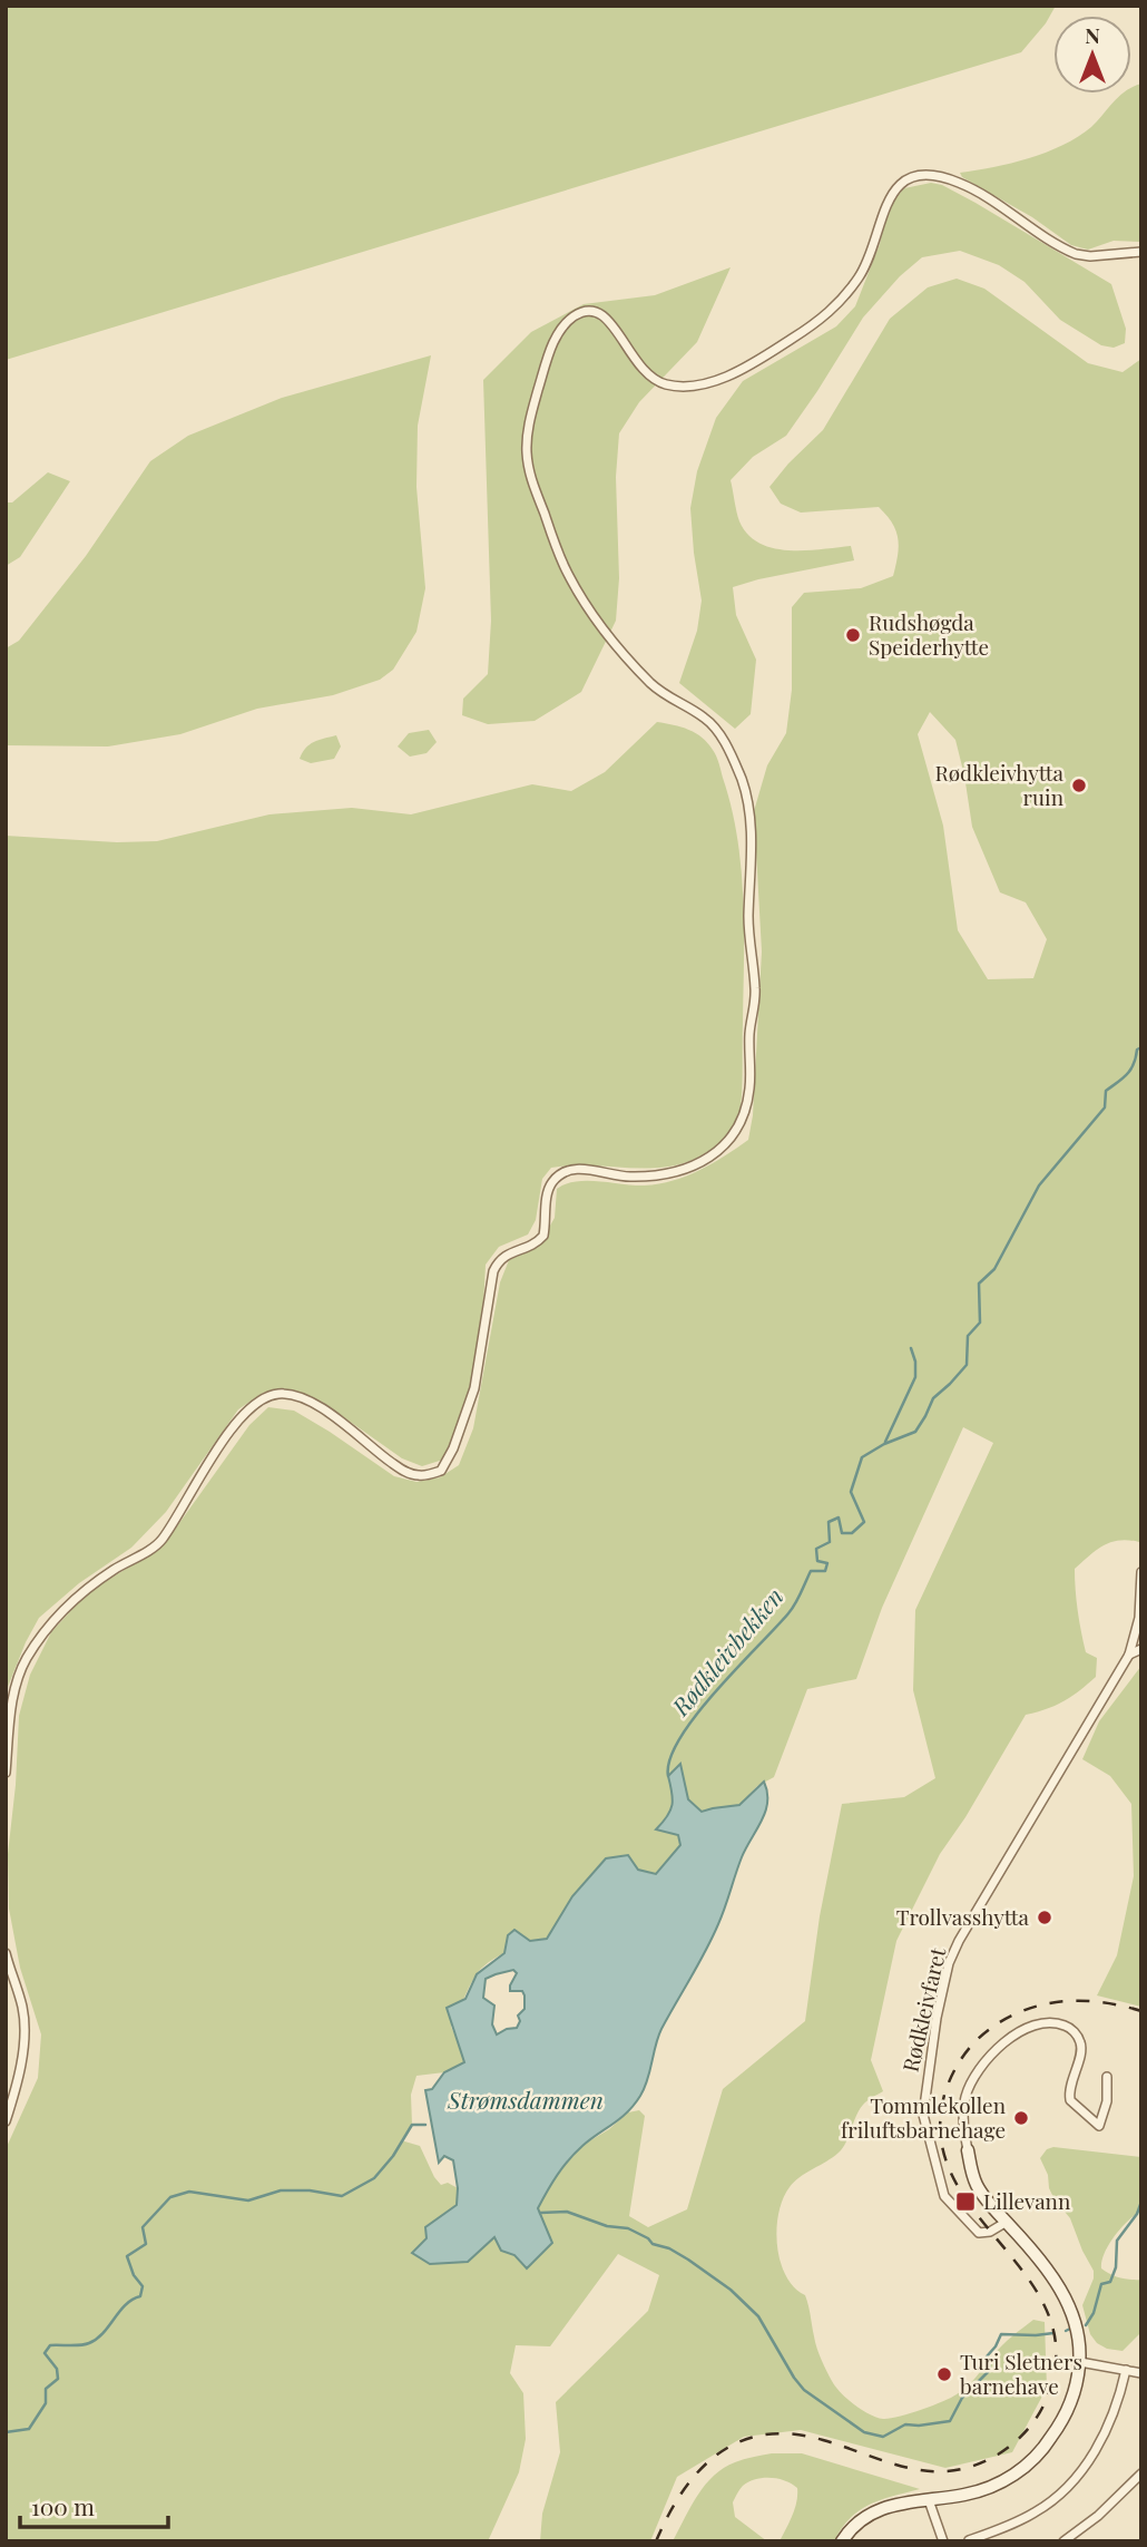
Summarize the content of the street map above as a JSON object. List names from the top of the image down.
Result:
{
  "streets": {
    "street": ["Rødkleivfaret"]
  },
  "water": ["Rødkleivbekken", "Strømsdammen"],
  "places": {
    "other": [
      "Rudshøgda Speiderhytte",
      "Rødkleivhytta ruin",
      "Trollvasshytta",
      "Tommlekollen friluftsbarnehage",
      "Turi Sletners barnehave"
    ],
    "transit": ["Lillevann"]
  },
  "scale_bar": "100 m",
  "north": "top"
}
